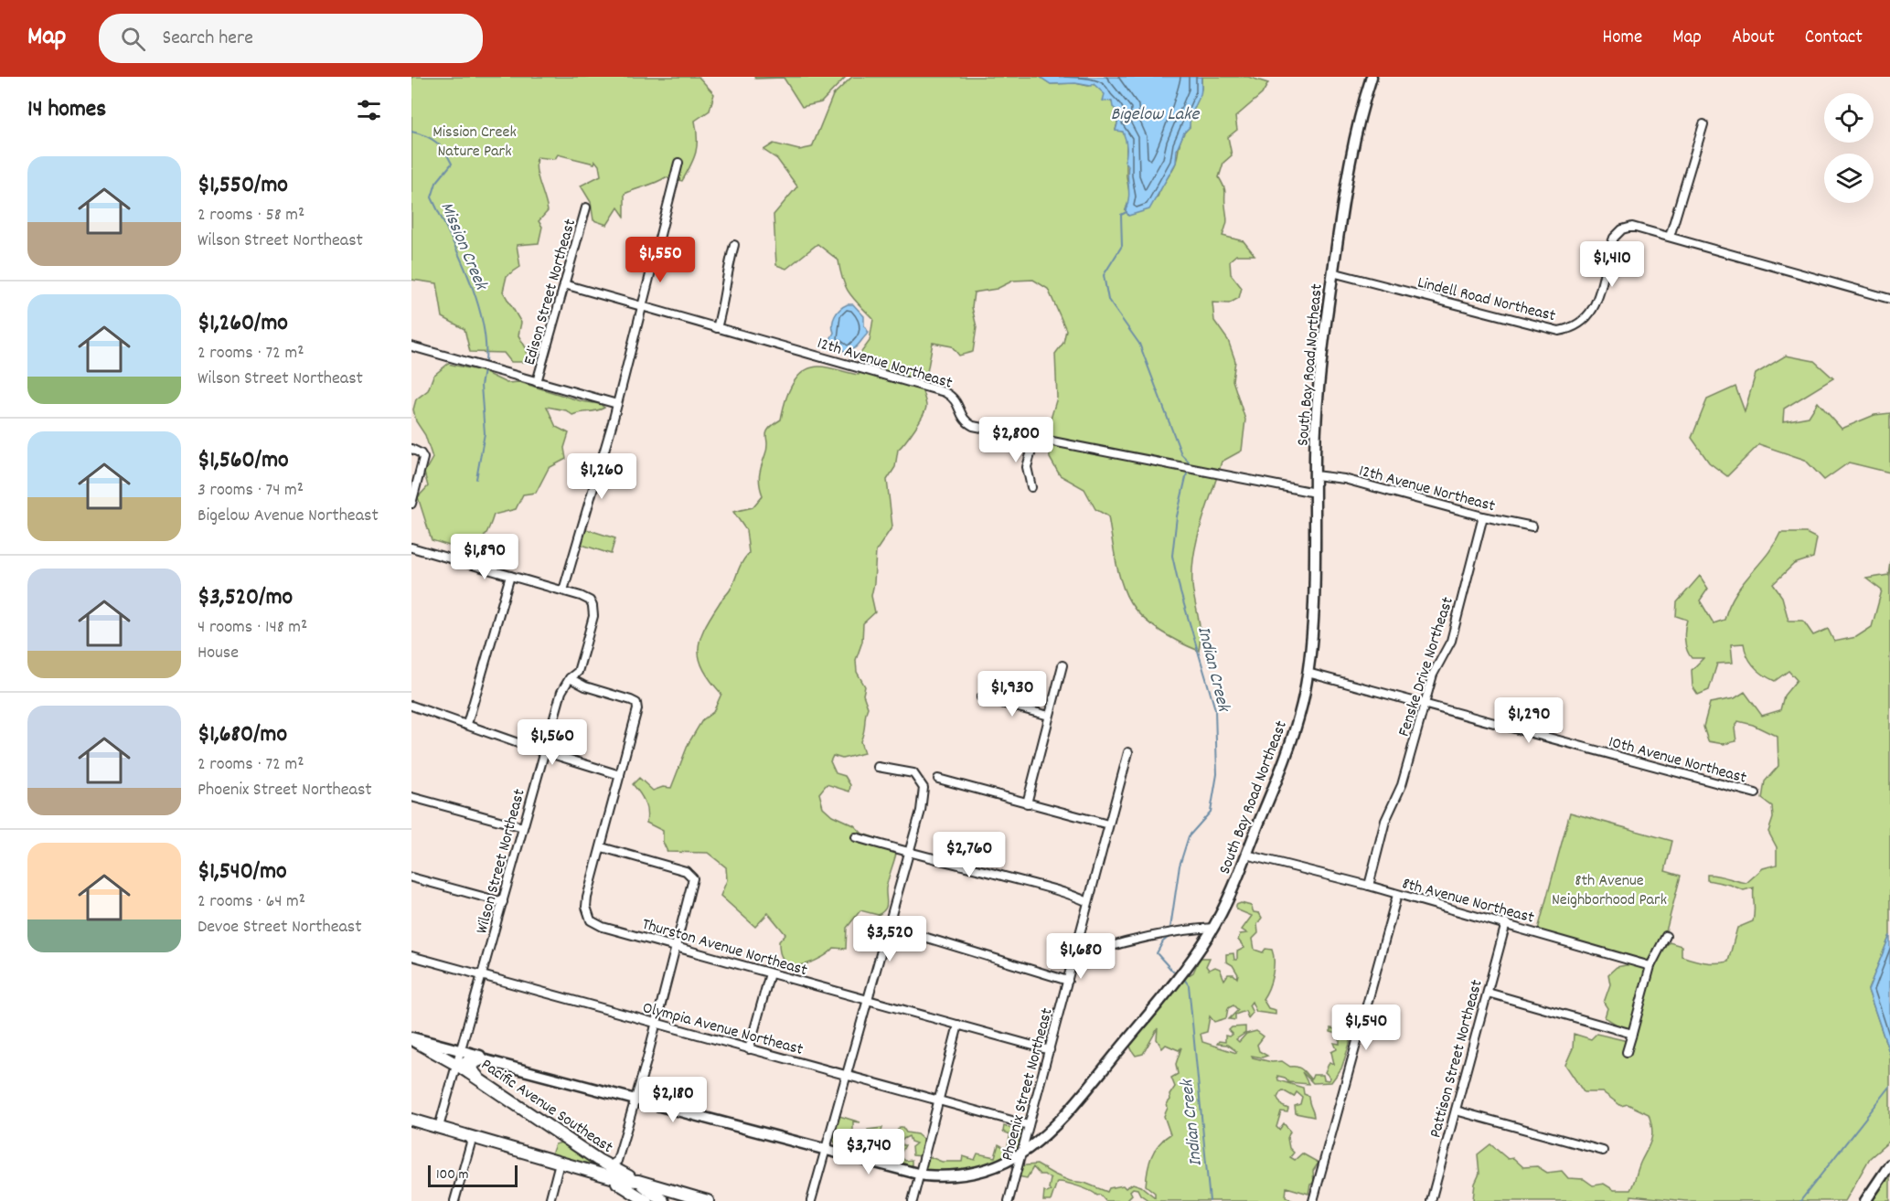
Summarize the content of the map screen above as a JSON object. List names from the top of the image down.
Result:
{
  "streets": {
    "main road": ["Pacific Avenue Southeast"],
    "street": [
      "Edison Street Northeast",
      "Lindell Road Northeast",
      "12th Avenue Northeast",
      "South Bay Road Northeast",
      "Fenske Drive Northeast",
      "10th Avenue Northeast",
      "Wilson Street Northeast",
      "8th Avenue Northeast",
      "Thurston Avenue Northeast",
      "Olympia Avenue Northeast",
      "Pattison Street Northeast",
      "Phoenix Street Northeast"
    ]
  },
  "crossings": [
    ["Edison Street Northeast", "12th Avenue Northeast"],
    ["Lindell Road Northeast", "South Bay Road Northeast"],
    ["12th Avenue Northeast", "South Bay Road Northeast"],
    ["12th Avenue Northeast", "Fenske Drive Northeast"],
    ["South Bay Road Northeast", "10th Avenue Northeast"],
    ["South Bay Road Northeast", "8th Avenue Northeast"],
    ["South Bay Road Northeast", "Phoenix Street Northeast"],
    ["Fenske Drive Northeast", "10th Avenue Northeast"],
    ["Fenske Drive Northeast", "8th Avenue Northeast"],
    ["Wilson Street Northeast", "Olympia Avenue Northeast"],
    ["Wilson Street Northeast", "Pacific Avenue Southeast"],
    ["8th Avenue Northeast", "Pattison Street Northeast"],
    ["Thurston Avenue Northeast", "Phoenix Street Northeast"],
    ["Olympia Avenue Northeast", "Phoenix Street Northeast"]
  ],
  "water": ["Bigelow Lake", "Mission Creek", "Indian Creek"],
  "parks": ["Mission Creek Nature Park", "8th Avenue Neighborhood Park"],
  "scale_bar": "100 m",
  "page": {
    "header": "Map",
    "search": "Search here",
    "nav": [
      "Home",
      "Map",
      "About",
      "Contact"
    ],
    "heading": "14 homes",
    "list": [
      {
        "name": "$1,550/mo",
        "note": "2 rooms · 58 m² · Wilson Street Northeast"
      },
      {
        "name": "$1,260/mo",
        "note": "2 rooms · 72 m² · Wilson Street Northeast"
      },
      {
        "name": "$1,560/mo",
        "note": "3 rooms · 74 m² · Bigelow Avenue Northeast"
      },
      {
        "name": "$3,520/mo",
        "note": "4 rooms · 148 m² · House"
      },
      {
        "name": "$1,680/mo",
        "note": "2 rooms · 72 m² · Phoenix Street Northeast"
      },
      {
        "name": "$1,540/mo",
        "note": "2 rooms · 64 m² · Devoe Street Northeast"
      }
    ],
    "price": [
      "$1,550",
      "$1,410",
      "$2,800",
      "$1,260",
      "$1,890",
      "$1,930",
      "$1,290",
      "$1,560",
      "$2,760",
      "$3,520",
      "$1,680",
      "$1,540",
      "$2,180",
      "$3,740"
    ],
    "scale": "100 m"
  }
}
